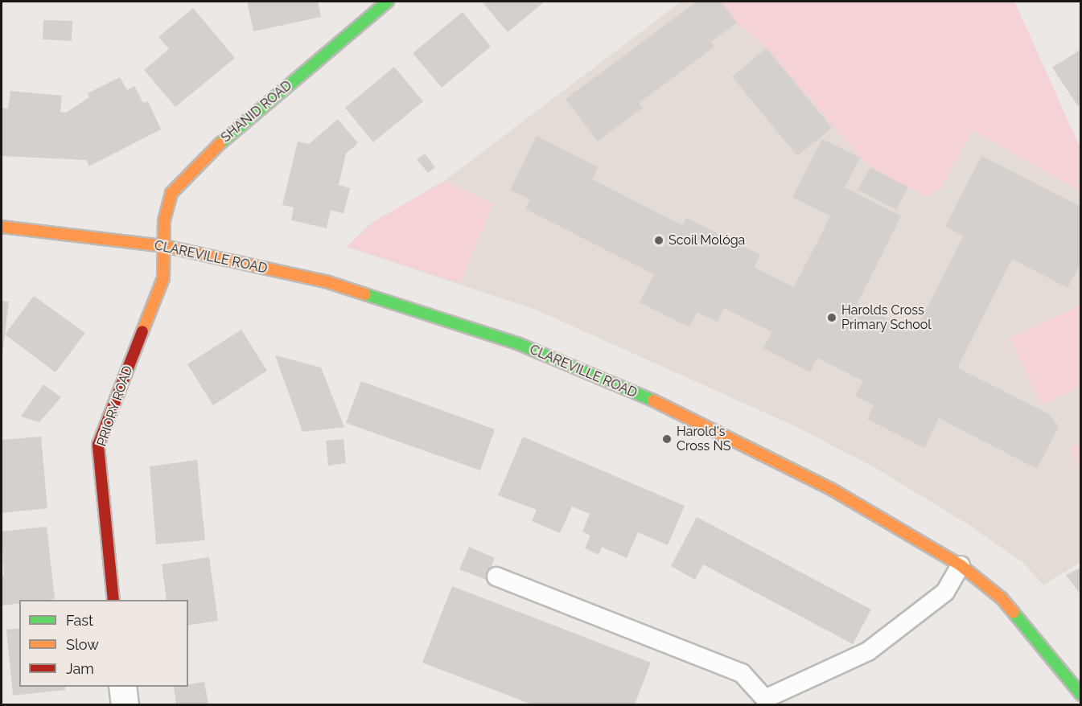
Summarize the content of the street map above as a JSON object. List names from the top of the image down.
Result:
{
  "streets": {
    "street": ["SHANID ROAD", "CLAREVILLE ROAD", "PRIORY ROAD"]
  },
  "crossings": [
    ["SHANID ROAD", "CLAREVILLE ROAD"],
    ["SHANID ROAD", "PRIORY ROAD"],
    ["CLAREVILLE ROAD", "PRIORY ROAD"]
  ],
  "places": ["Scoil Mológa", "Harolds Cross Primary School", "Harold's Cross NS"],
  "legend": ["Fast", "Slow", "Jam"]
}
